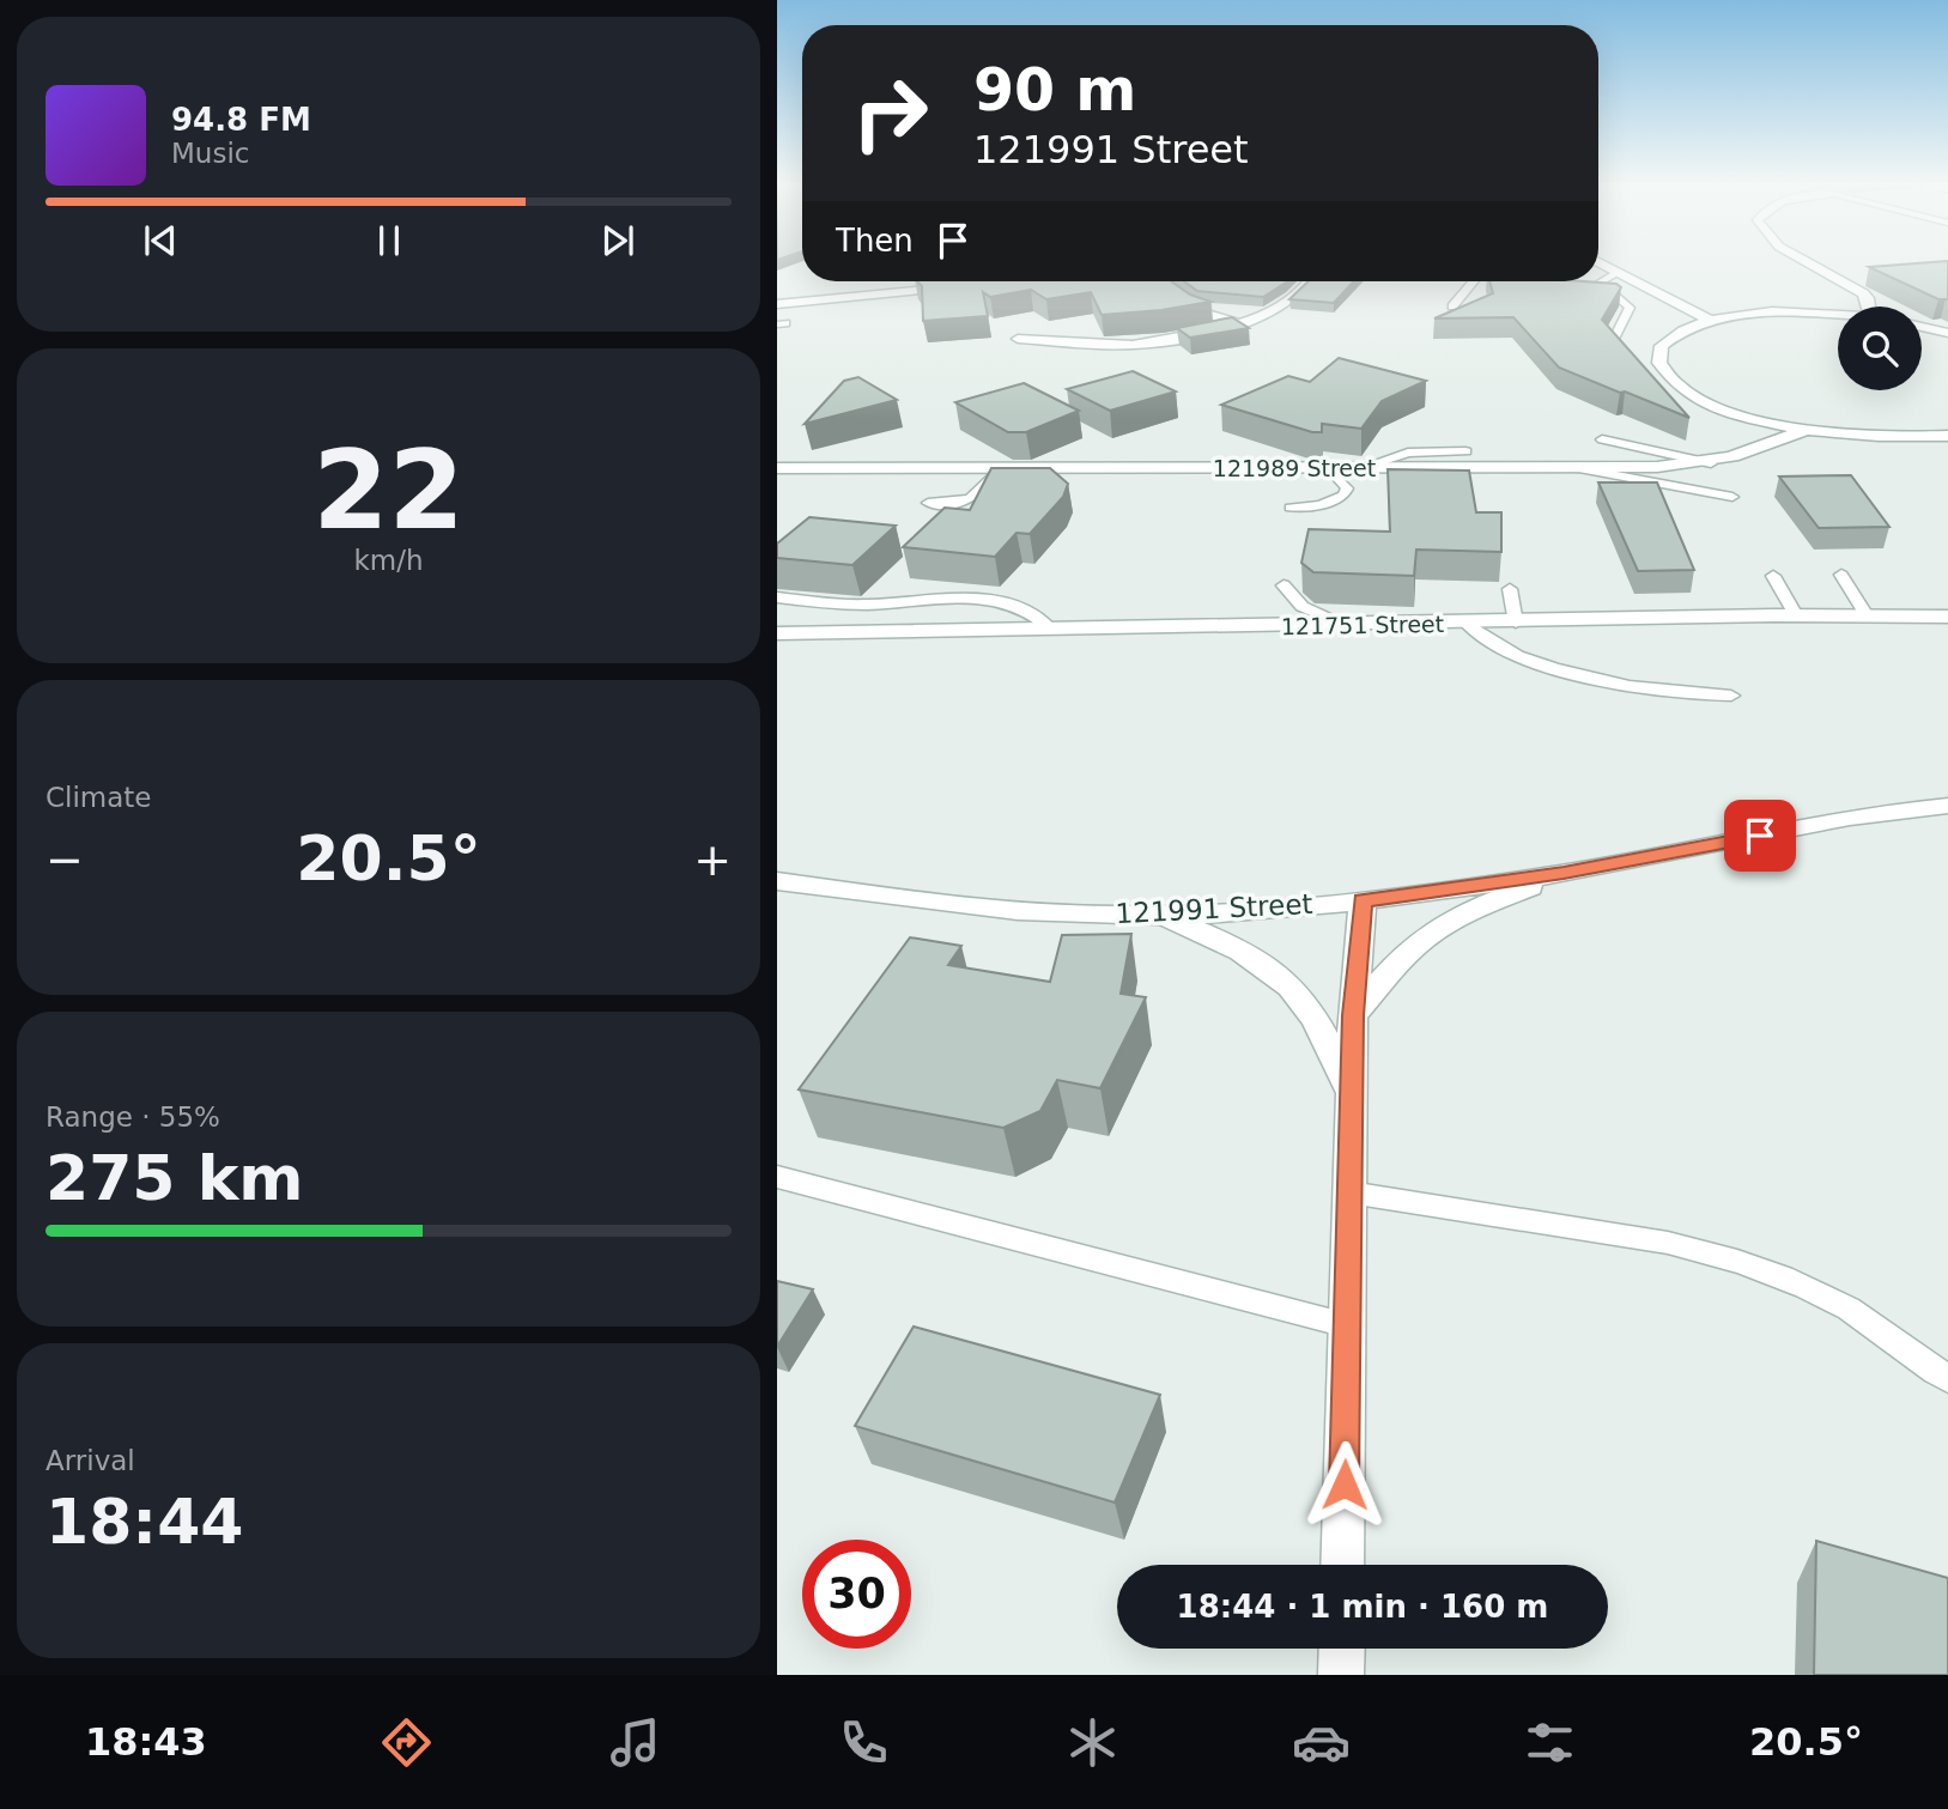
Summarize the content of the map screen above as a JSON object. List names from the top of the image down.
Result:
{
  "streets": {
    "street": ["121989 Street", "121751 Street", "121991 Street"]
  },
  "page": {
    "turn": ["90 m", "121991 Street"],
    "song": ["94.8 FM", "Music"],
    "then": "Then",
    "tile": [
      ["22", "km/h"],
      "Climate",
      ["Range · 55%", "275 km"],
      ["Arrival", "18:44"]
    ],
    "heat": ["−", "20.5°", "+"],
    "limit": "30",
    "trip": "18:44 · 1 min · 160 m",
    "tabs": ["18:43", "20.5°"]
  }
}
